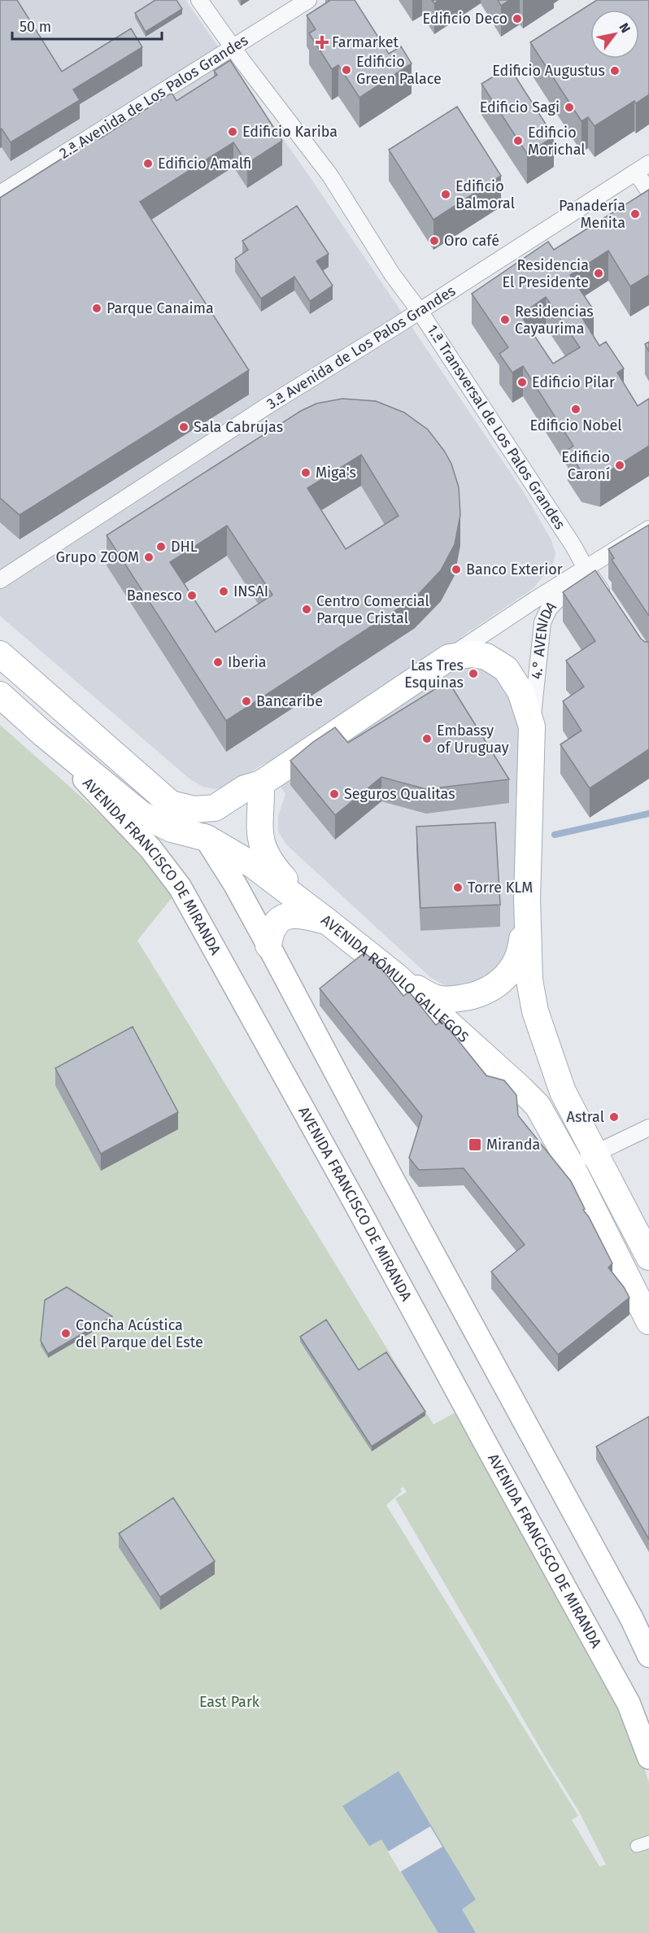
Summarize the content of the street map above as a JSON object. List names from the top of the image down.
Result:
{
  "streets": {
    "main road": ["AVENIDA FRANCISCO DE MIRANDA", "AVENIDA RÓMULO GALLEGOS"],
    "street": [
      "2.ª Avenida de Los Palos Grandes",
      "3.ª Avenida de Los Palos Grandes",
      "1.ª Transversal de Los Palos Grandes",
      "4.° AVENIDA"
    ]
  },
  "crossings": [
    ["2.ª Avenida de Los Palos Grandes", "1.ª Transversal de Los Palos Grandes"],
    ["3.ª Avenida de Los Palos Grandes", "1.ª Transversal de Los Palos Grandes"],
    ["1.ª Transversal de Los Palos Grandes", "4.° AVENIDA"],
    ["AVENIDA FRANCISCO DE MIRANDA", "AVENIDA RÓMULO GALLEGOS"]
  ],
  "parks": ["East Park"],
  "places": {
    "other": [
      "Edificio Deco",
      "Edificio Green Palace",
      "Edificio Augustus",
      "Edificio Sagi",
      "Edificio Kariba",
      "Edificio Morichal",
      "Edificio Amalfi",
      "Edificio Balmoral",
      "Panadería Menita",
      "Oro café",
      "Residencia El Presidente",
      "Parque Canaima",
      "Residencias Cayaurima",
      "Edificio Pilar",
      "Edificio Nobel",
      "Sala Cabrujas",
      "Edificio Caroní",
      "Miga's",
      "DHL",
      "Grupo ZOOM",
      "Banco Exterior",
      "INSAI",
      "Banesco",
      "Centro Comercial Parque Cristal",
      "Iberia",
      "Las Tres Esquinas",
      "Bancaribe",
      "Embassy of Uruguay",
      "Seguros Qualitas",
      "Torre KLM",
      "Astral",
      "Concha Acústica del Parque del Este"
    ],
    "health": ["Farmarket"],
    "transit": ["Miranda"]
  },
  "scale_bar": "50 m",
  "north": "top right"
}
